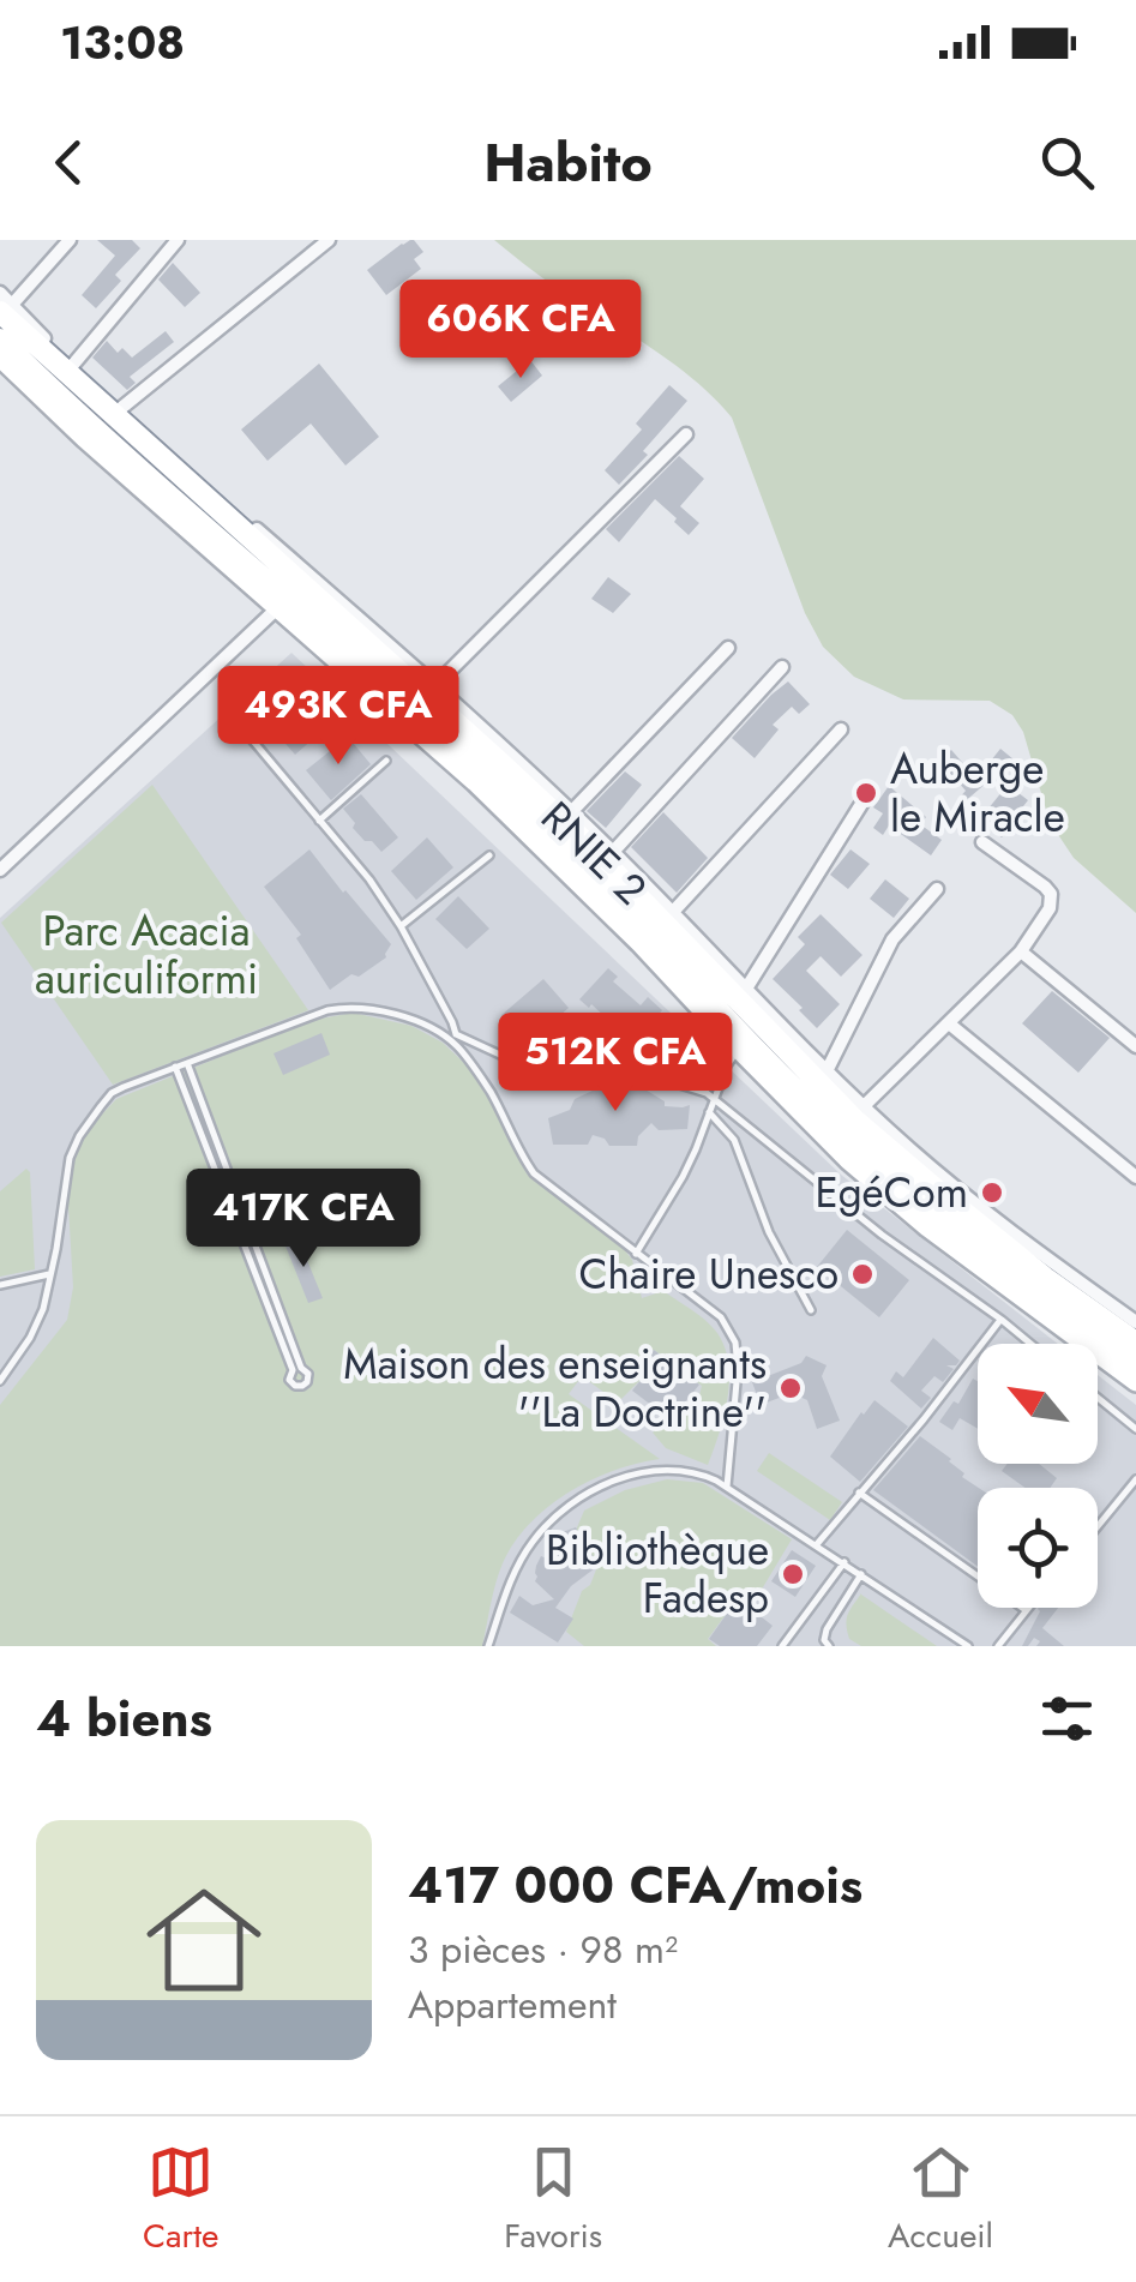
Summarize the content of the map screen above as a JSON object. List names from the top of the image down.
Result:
{
  "streets": {
    "highway": ["RNIE 2"]
  },
  "parks": ["Parc Acacia auriculiformi"],
  "places": [
    "Auberge le Miracle",
    "EgéCom",
    "Chaire Unesco",
    "Maison des enseignants ''La Doctrine''",
    "Bibliothèque Fadesp"
  ],
  "north": "top left",
  "page": {
    "status": "13:08",
    "header": "Habito",
    "price": [
      "606K CFA",
      "493K CFA",
      "512K CFA",
      "417K CFA"
    ],
    "heading": "4 biens",
    "list": [
      {
        "name": "417 000 CFA/mois",
        "note": "3 pièces · 98 m² · Appartement"
      }
    ],
    "tabs": ["Carte", "Favoris", "Accueil"]
  }
}
